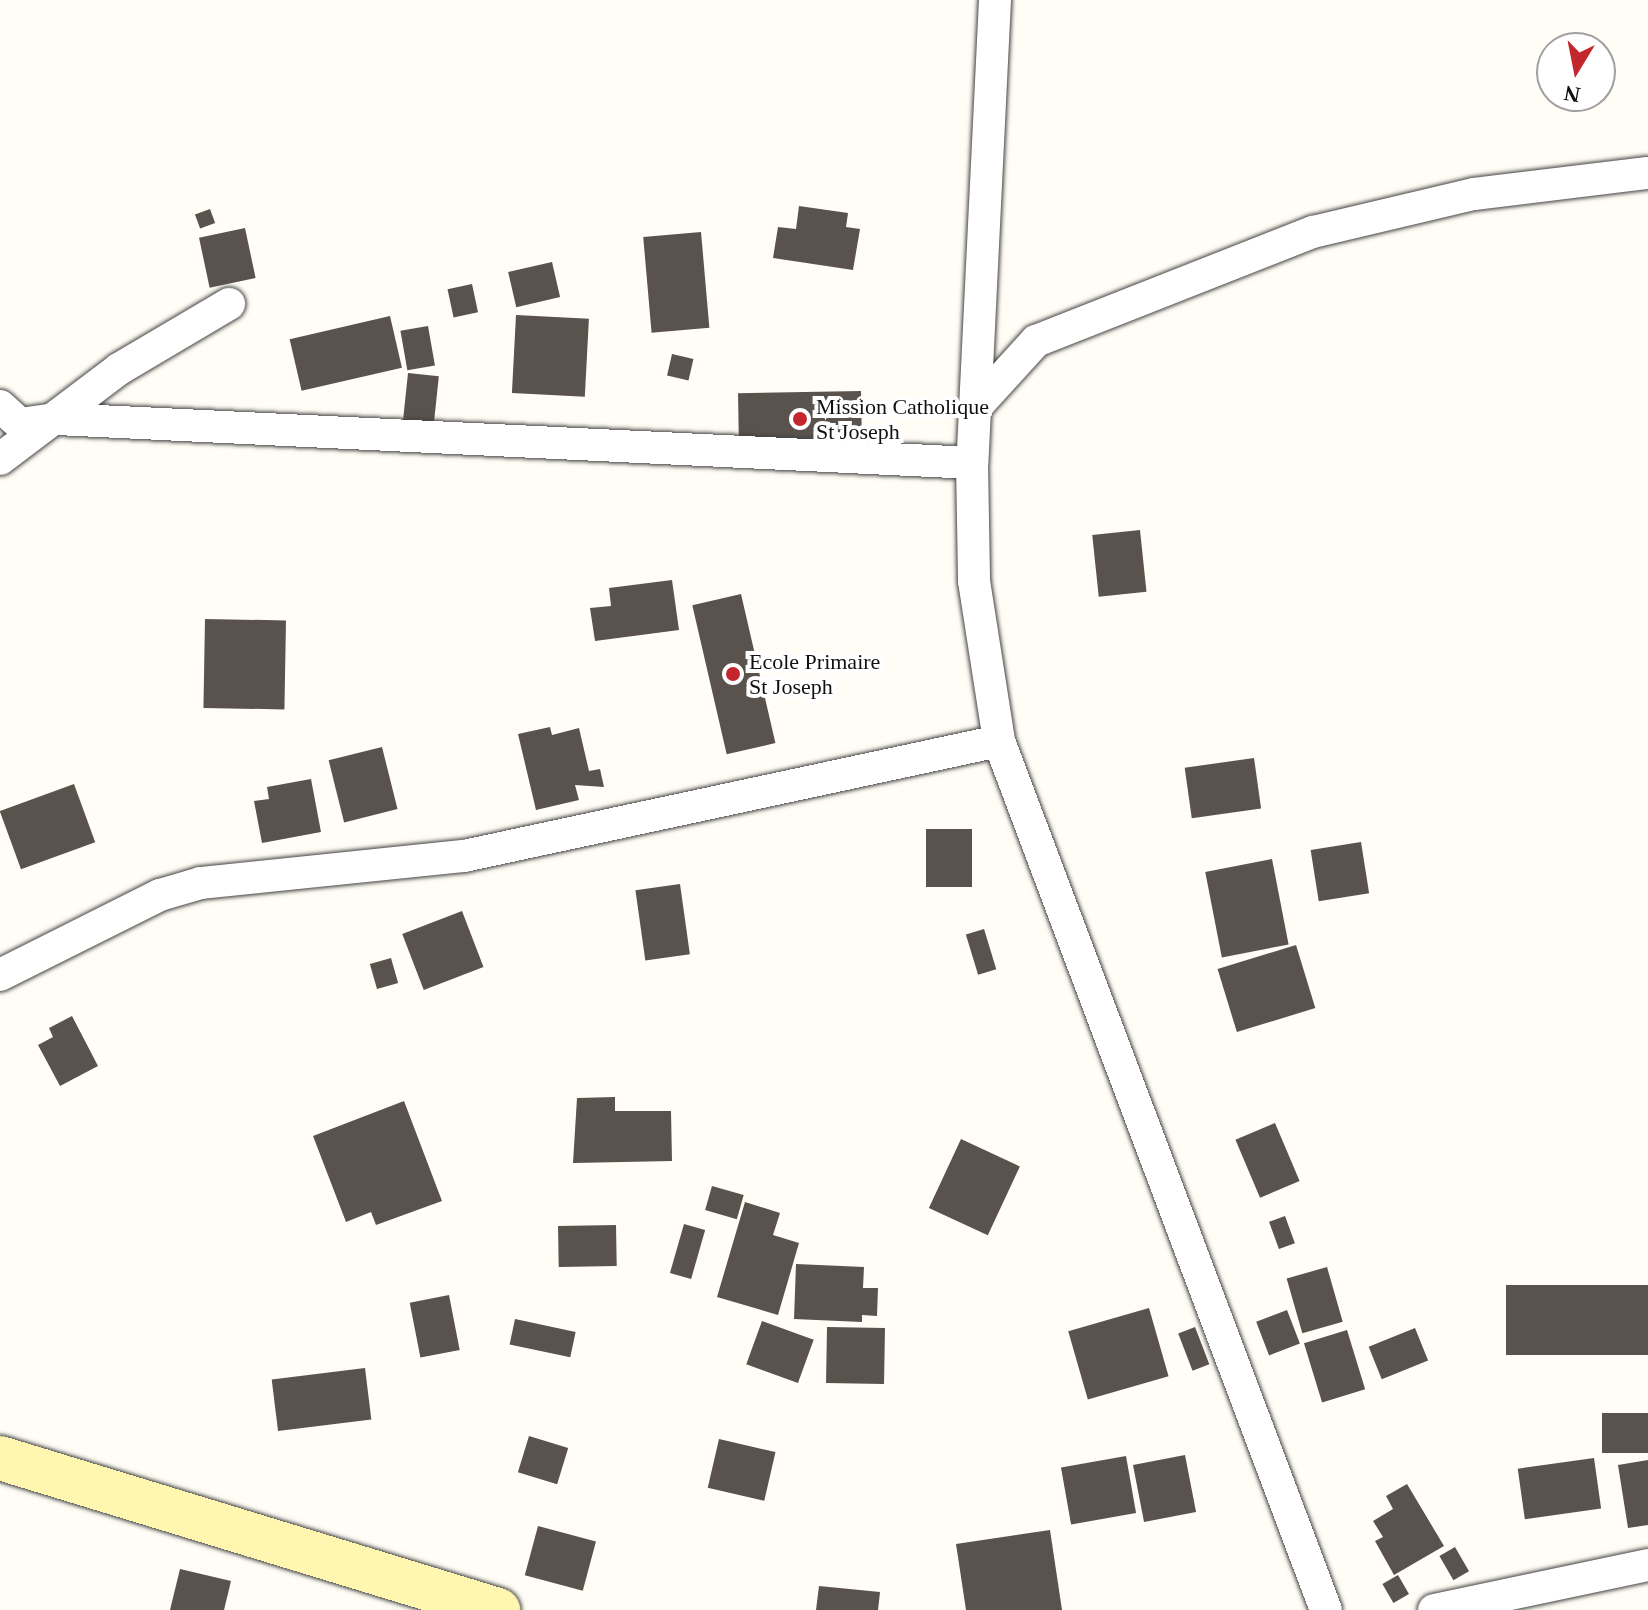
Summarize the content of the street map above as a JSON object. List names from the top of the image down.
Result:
{
  "places": ["Mission Catholique St Joseph", "Ecole Primaire St Joseph"],
  "north": "bottom"
}
